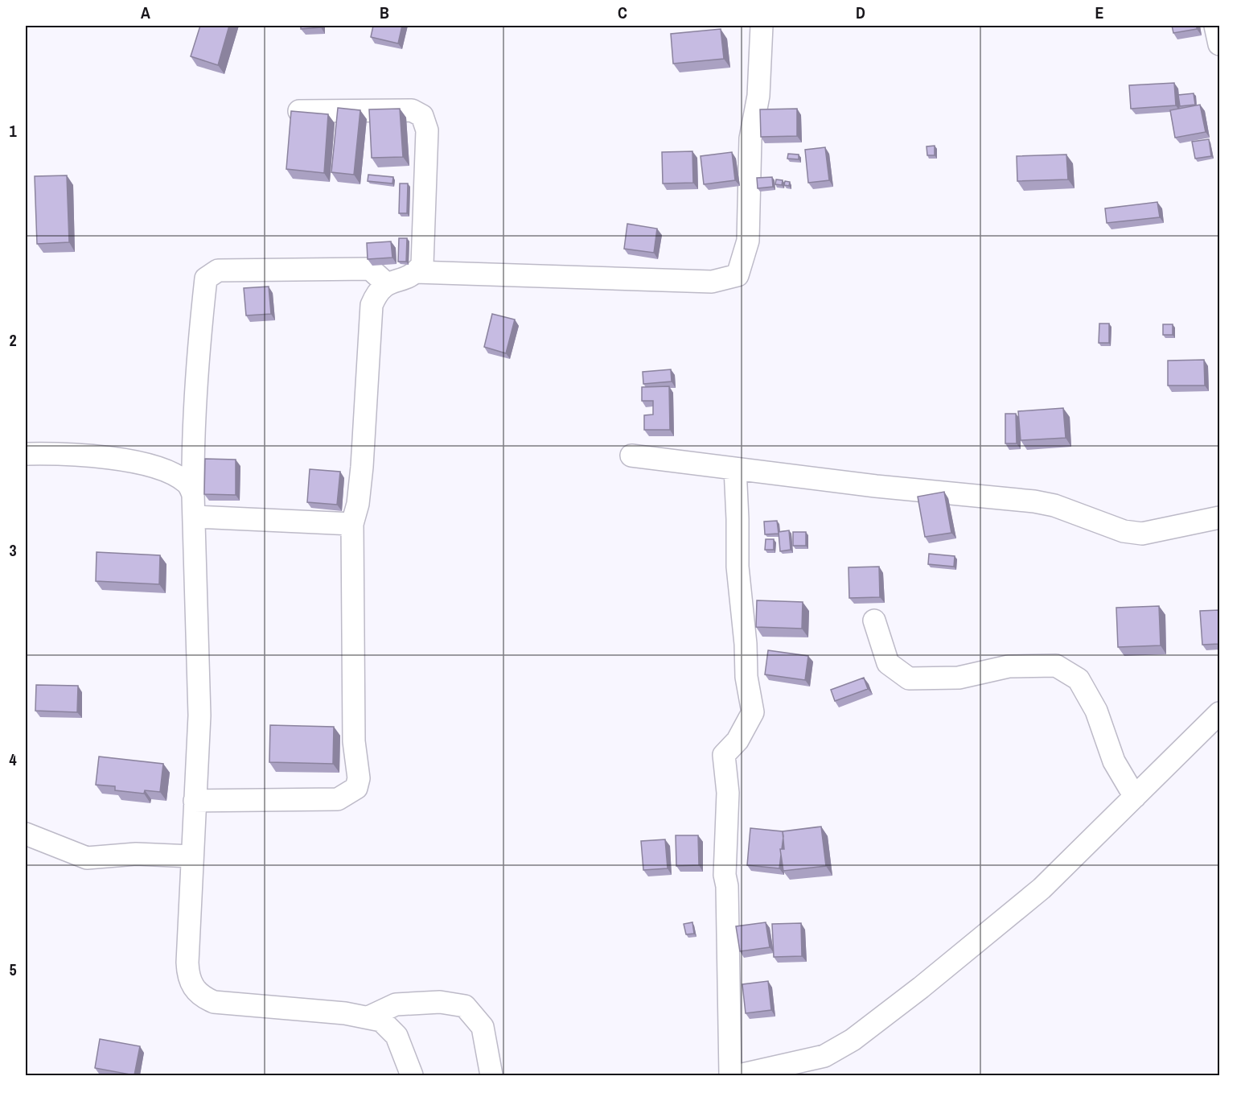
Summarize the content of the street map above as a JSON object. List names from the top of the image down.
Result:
{
  "grid": {
    "columns": [
      "A",
      "B",
      "C",
      "D",
      "E"
    ],
    "rows": [
      "1",
      "2",
      "3",
      "4",
      "5"
    ]
  }
}
